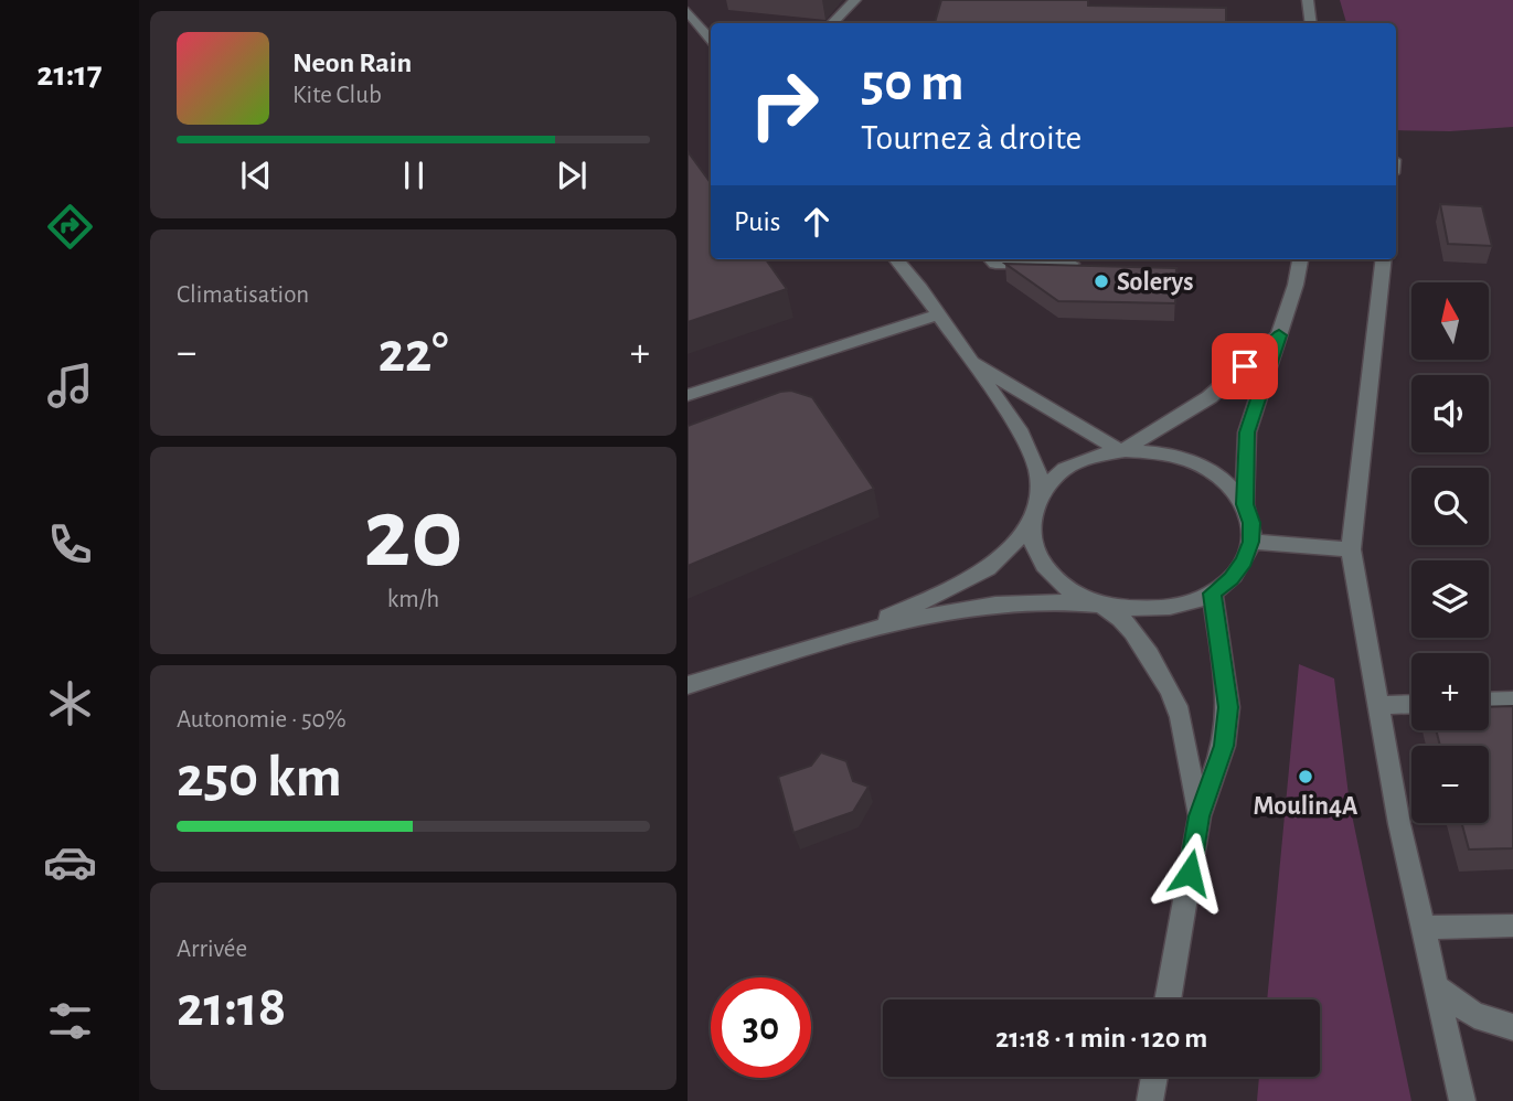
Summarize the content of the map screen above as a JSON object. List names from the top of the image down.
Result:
{
  "places": ["Solerys", "Moulin4A"],
  "north": "top",
  "page": {
    "tabs": "21:17",
    "turn": ["50 m", "Tournez à droite"],
    "song": ["Neon Rain", "Kite Club"],
    "then": "Puis",
    "tile": [
      "Climatisation",
      ["20", "km/h"],
      ["Autonomie · 50%", "250 km"],
      ["Arrivée", "21:18"]
    ],
    "map_buttons": ["+", "−"],
    "heat": ["−", "22°", "+"],
    "limit": "30",
    "trip": "21:18 · 1 min · 120 m"
  }
}
